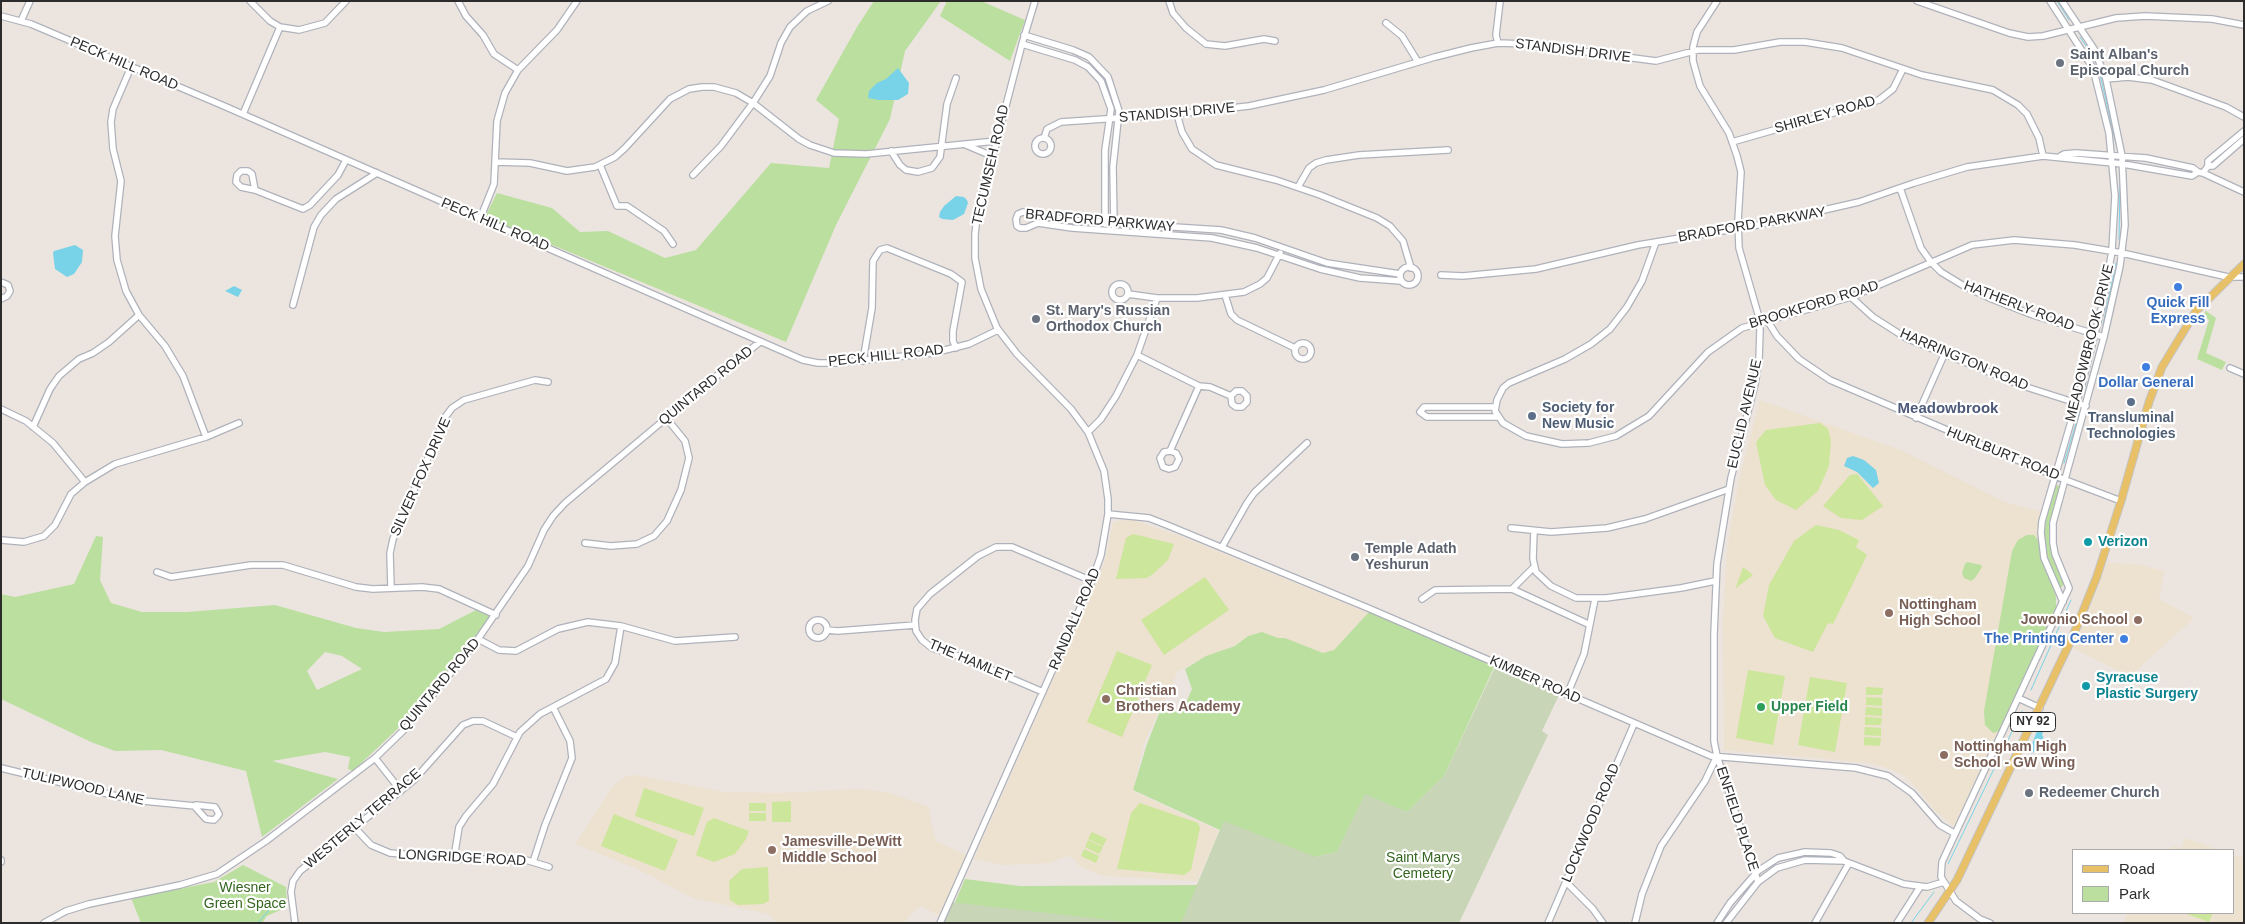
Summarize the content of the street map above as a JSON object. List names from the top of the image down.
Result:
{
  "streets": {
    "main road": ["NY 92"],
    "street": [
      "STANDISH DRIVE",
      "PECK HILL ROAD",
      "SHIRLEY ROAD",
      "TECUMSEH ROAD",
      "BRADFORD PARKWAY",
      "BROOKFORD ROAD",
      "HATHERLY ROAD",
      "MEADOWBROOK DRIVE",
      "HARRINGTON ROAD",
      "QUINTARD ROAD",
      "EUCLID AVENUE",
      "HURLBURT ROAD",
      "SILVER FOX DRIVE",
      "RANDALL ROAD",
      "THE HAMLET",
      "KIMBER ROAD",
      "TULIPWOOD LANE",
      "WESTERLY TERRACE",
      "ENFIELD PLACE",
      "LOCKWOOD ROAD",
      "LONGRIDGE ROAD"
    ]
  },
  "crossings": [
    ["STANDISH DRIVE", "SHIRLEY ROAD"],
    ["STANDISH DRIVE", "BRADFORD PARKWAY"],
    ["STANDISH DRIVE", "EUCLID AVENUE"],
    ["PECK HILL ROAD", "TECUMSEH ROAD"],
    ["PECK HILL ROAD", "QUINTARD ROAD"],
    ["PECK HILL ROAD", "RANDALL ROAD"],
    ["SHIRLEY ROAD", "EUCLID AVENUE"],
    ["TECUMSEH ROAD", "RANDALL ROAD"],
    ["BRADFORD PARKWAY", "HATHERLY ROAD"],
    ["BRADFORD PARKWAY", "MEADOWBROOK DRIVE"],
    ["BRADFORD PARKWAY", "EUCLID AVENUE"],
    ["BROOKFORD ROAD", "HATHERLY ROAD"],
    ["BROOKFORD ROAD", "MEADOWBROOK DRIVE"],
    ["BROOKFORD ROAD", "HARRINGTON ROAD"],
    ["BROOKFORD ROAD", "EUCLID AVENUE"],
    ["BROOKFORD ROAD", "HURLBURT ROAD"],
    ["BROOKFORD ROAD", "NY 92"],
    ["HATHERLY ROAD", "MEADOWBROOK DRIVE"],
    ["MEADOWBROOK DRIVE", "HARRINGTON ROAD"],
    ["MEADOWBROOK DRIVE", "HURLBURT ROAD"],
    ["MEADOWBROOK DRIVE", "KIMBER ROAD"],
    ["EUCLID AVENUE", "KIMBER ROAD"],
    ["EUCLID AVENUE", "ENFIELD PLACE"],
    ["HURLBURT ROAD", "NY 92"],
    ["RANDALL ROAD", "THE HAMLET"],
    ["RANDALL ROAD", "KIMBER ROAD"],
    ["KIMBER ROAD", "ENFIELD PLACE"],
    ["KIMBER ROAD", "LOCKWOOD ROAD"],
    ["WESTERLY TERRACE", "LONGRIDGE ROAD"]
  ],
  "districts": ["Meadowbrook"],
  "parks": ["Saint Marys Cemetery", "Wiesner Green Space"],
  "places": [
    "Saint Alban's Episcopal Church",
    "Quick Fill Express",
    "St. Mary's Russian Orthodox Church",
    "Dollar General",
    "Transluminal Technologies",
    "Society for New Music",
    "Verizon",
    "Temple Adath Yeshurun",
    "Nottingham High School",
    "Jowonio School",
    "The Printing Center",
    "Syracuse Plastic Surgery",
    "Christian Brothers Academy",
    "Upper Field",
    "Nottingham High School - GW Wing",
    "Redeemer Church",
    "Jamesville-DeWitt Middle School"
  ],
  "legend": ["Road", "Park"]
}
